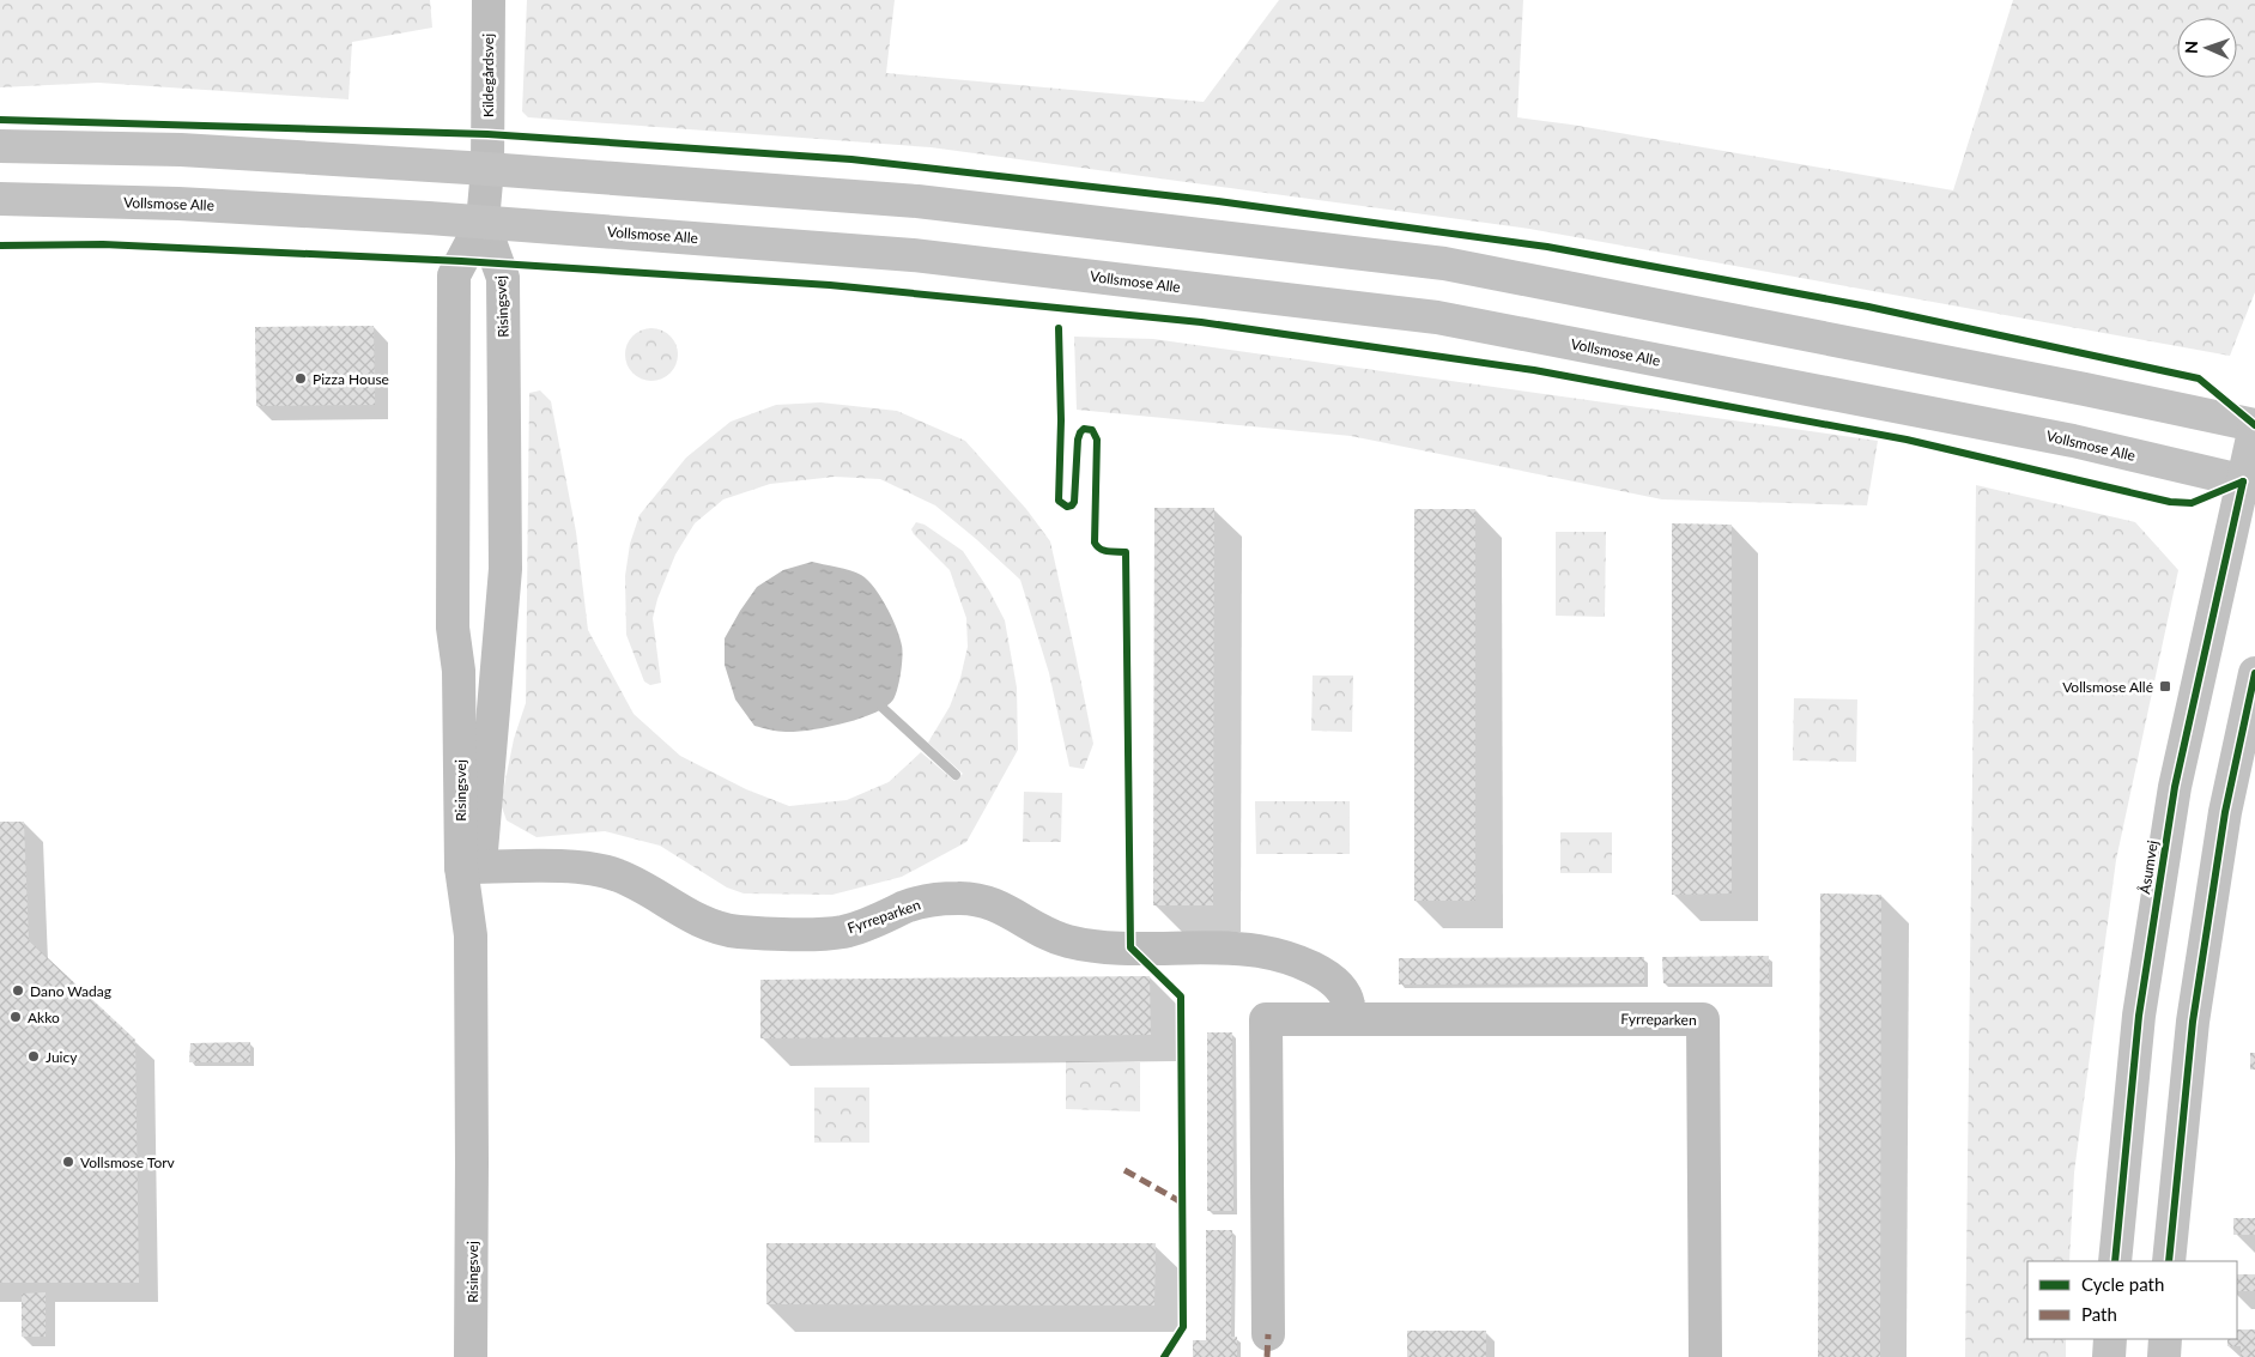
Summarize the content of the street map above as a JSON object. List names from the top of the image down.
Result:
{
  "streets": {
    "street": [
      "Kildegårdsvej",
      "Vollsmose Alle",
      "Risingsvej",
      "Åsumvej",
      "Fyrreparken"
    ]
  },
  "crossings": [
    ["Kildegårdsvej", "Vollsmose Alle"],
    ["Kildegårdsvej", "Risingsvej"],
    ["Vollsmose Alle", "Risingsvej"],
    ["Vollsmose Alle", "Åsumvej"],
    ["Risingsvej", "Fyrreparken"]
  ],
  "places": {
    "other": [
      "Pizza House",
      "Dano Wadag",
      "Akko",
      "Juicy",
      "Vollsmose Torv"
    ],
    "transit": ["Vollsmose Allé"]
  },
  "legend": ["Cycle path", "Path"],
  "north": "left"
}
